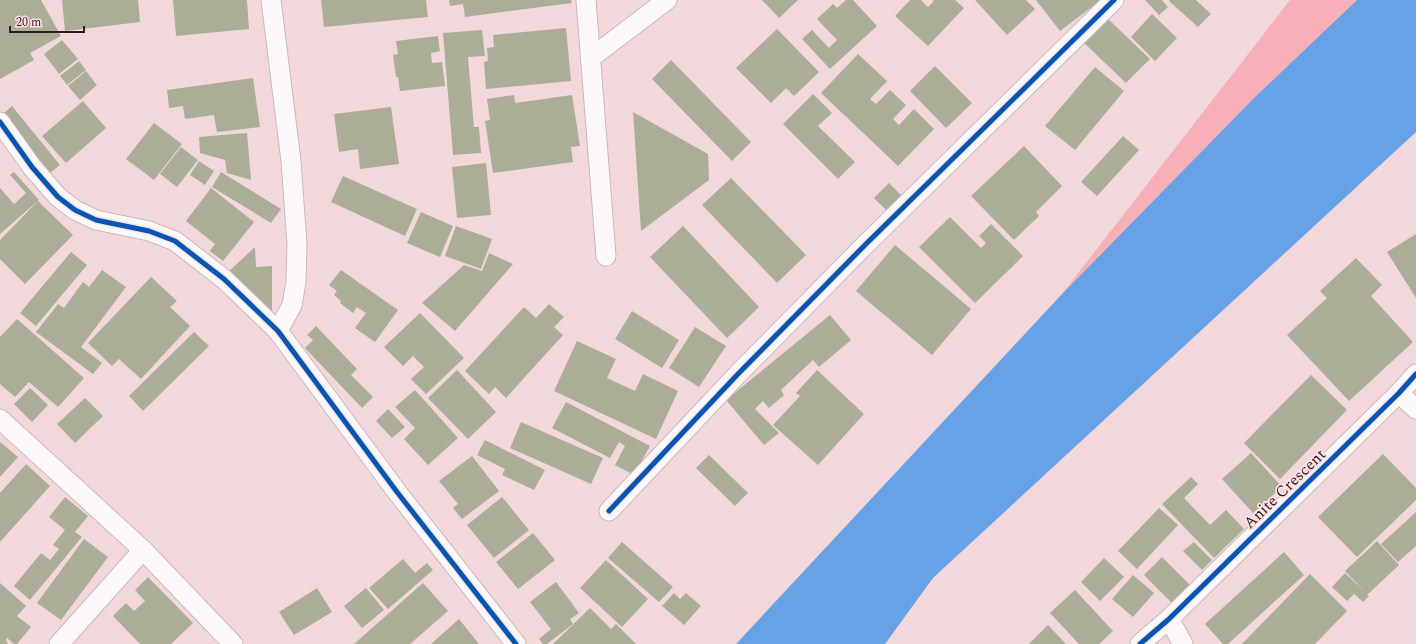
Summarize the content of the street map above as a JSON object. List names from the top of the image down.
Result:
{
  "streets": {
    "street": ["Anite Crescent"]
  },
  "scale_bar": "20 m"
}
